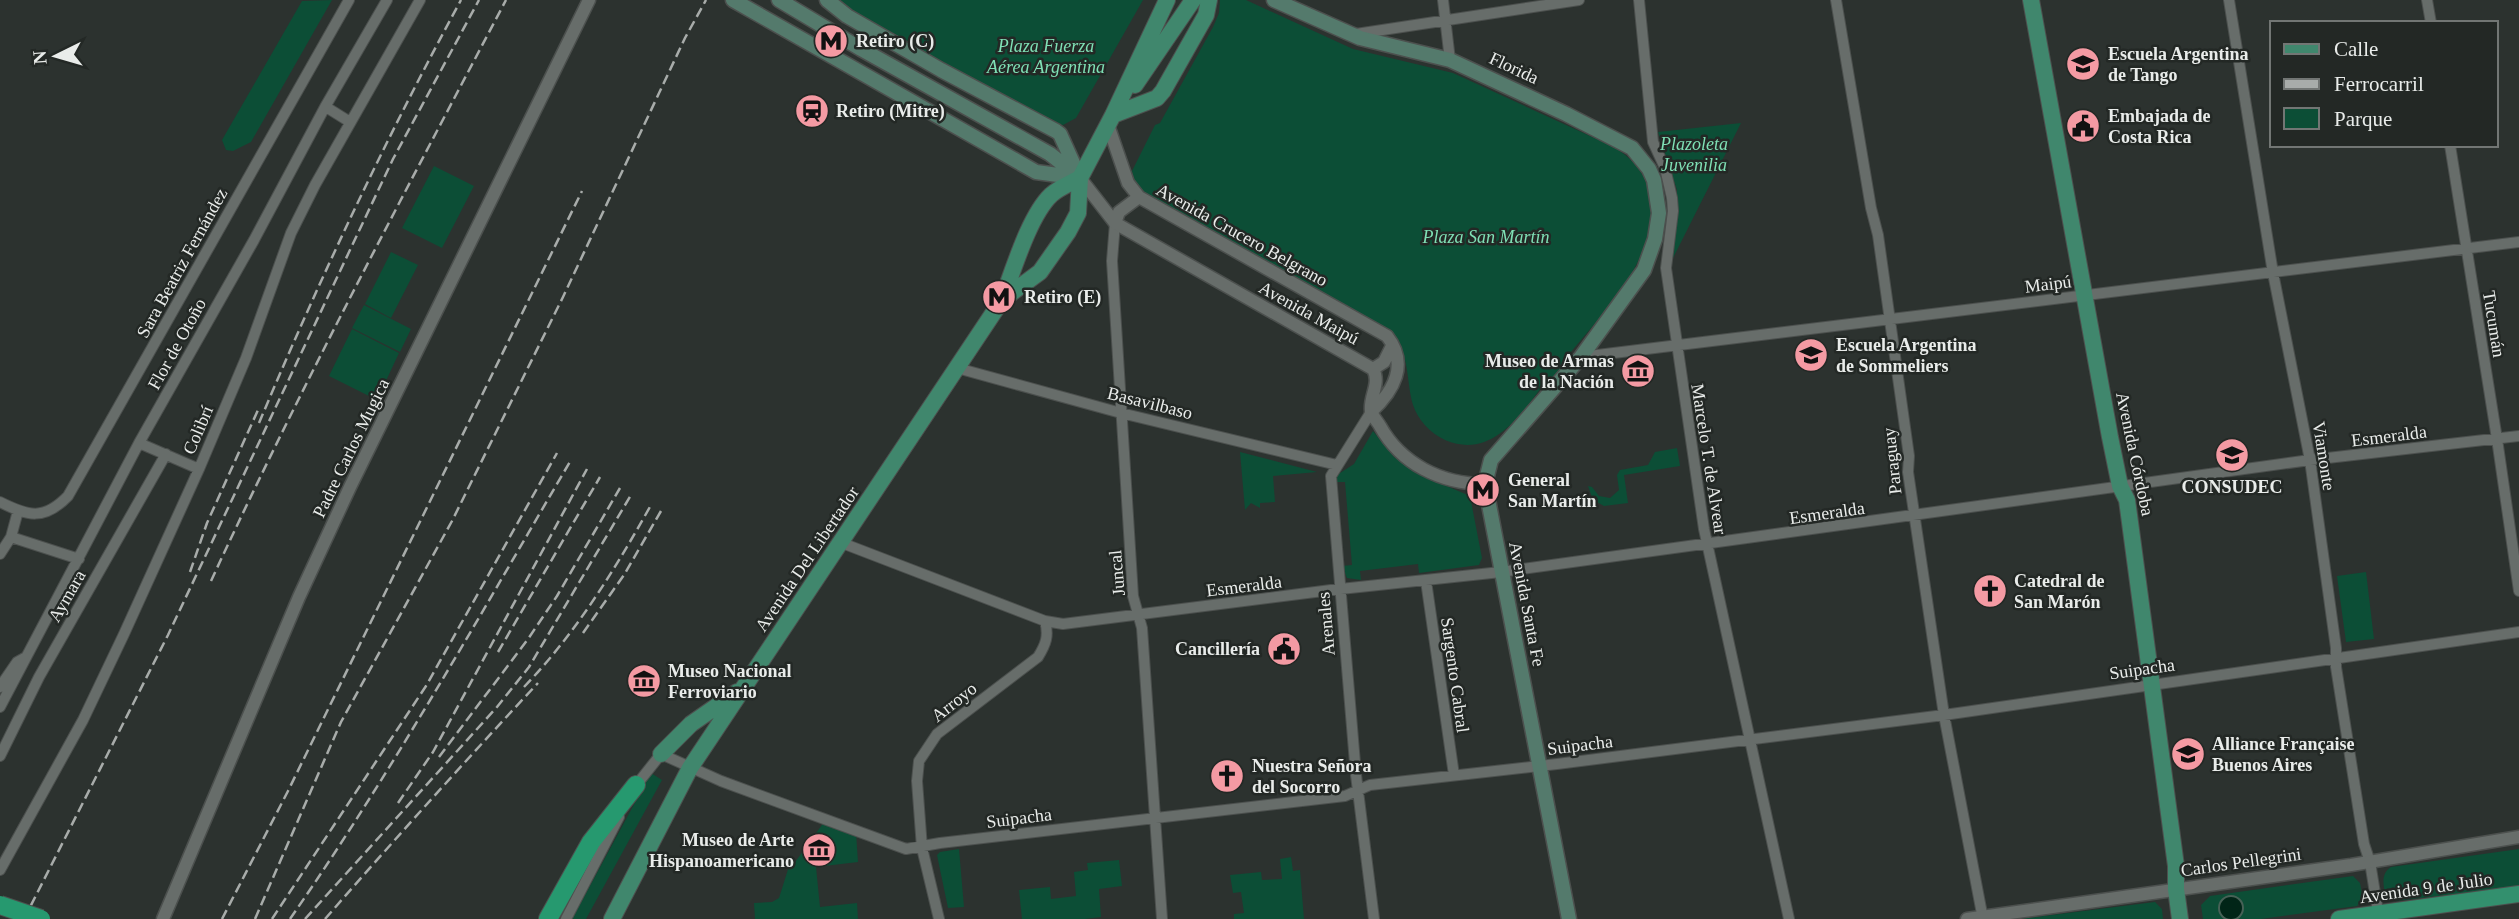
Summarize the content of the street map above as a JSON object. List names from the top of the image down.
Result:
{
  "streets": {
    "highway": ["Avenida 9 de Julio"],
    "main road": [
      "Florida",
      "Avenida Córdoba",
      "Avenida Del Libertador",
      "Avenida Santa Fe"
    ],
    "street": [
      "Avenida Crucero Belgrano",
      "Sara Beatriz Fernández",
      "Maipú",
      "Avenida Maipú",
      "Tucumán",
      "Flor de Otoño",
      "Basavilbaso",
      "Colibrí",
      "Esmeralda",
      "Padre Carlos Mugica",
      "Viamonte",
      "Marcelo T. de Alvear",
      "Paraguay",
      "Juncal",
      "Aymara",
      "Arenales",
      "Suipacha",
      "Sargento Cabral",
      "Arroyo",
      "Carlos Pellegrini"
    ]
  },
  "crossings": [
    ["Avenida Crucero Belgrano", "Avenida Del Libertador"],
    ["Avenida Crucero Belgrano", "Arenales"],
    ["Maipú", "Tucumán"],
    ["Maipú", "Avenida Córdoba"],
    ["Maipú", "Viamonte"],
    ["Maipú", "Marcelo T. de Alvear"],
    ["Maipú", "Paraguay"],
    ["Avenida Maipú", "Avenida Del Libertador"],
    ["Avenida Maipú", "Juncal"],
    ["Tucumán", "Esmeralda"],
    ["Basavilbaso", "Avenida Del Libertador"],
    ["Basavilbaso", "Juncal"],
    ["Basavilbaso", "Arenales"],
    ["Esmeralda", "Avenida Córdoba"],
    ["Esmeralda", "Viamonte"],
    ["Esmeralda", "Marcelo T. de Alvear"],
    ["Esmeralda", "Paraguay"],
    ["Esmeralda", "Juncal"],
    ["Esmeralda", "Avenida Santa Fe"],
    ["Esmeralda", "Arenales"],
    ["Esmeralda", "Sargento Cabral"],
    ["Avenida Córdoba", "Suipacha"],
    ["Avenida Córdoba", "Carlos Pellegrini"],
    ["Viamonte", "Suipacha"],
    ["Viamonte", "Carlos Pellegrini"],
    ["Viamonte", "Avenida 9 de Julio"],
    ["Marcelo T. de Alvear", "Suipacha"],
    ["Paraguay", "Suipacha"],
    ["Paraguay", "Carlos Pellegrini"],
    ["Avenida Del Libertador", "Suipacha"],
    ["Juncal", "Suipacha"],
    ["Avenida Santa Fe", "Suipacha"],
    ["Arenales", "Suipacha"],
    ["Suipacha", "Sargento Cabral"],
    ["Suipacha", "Arroyo"]
  ],
  "parks": ["Plaza Fuerza Aérea Argentina", "Plazoleta Juvenilia", "Plaza San Martín"],
  "places": {
    "metro station": ["Retiro (C)", "Retiro (E)", "General San Martín"],
    "school or university": [
      "Escuela Argentina de Tango",
      "Escuela Argentina de Sommeliers",
      "CONSUDEC",
      "Alliance Française Buenos Aires"
    ],
    "station": ["Retiro (Mitre)"],
    "public building": ["Embajada de Costa Rica", "Cancillería"],
    "museum": ["Museo de Armas de la Nación", "Museo Nacional Ferroviario", "Museo de Arte Hispanoamericano"],
    "church": ["Catedral de San Marón", "Nuestra Señora del Socorro"]
  },
  "legend": ["Calle", "Ferrocarril", "Parque"],
  "north": "left"
}
